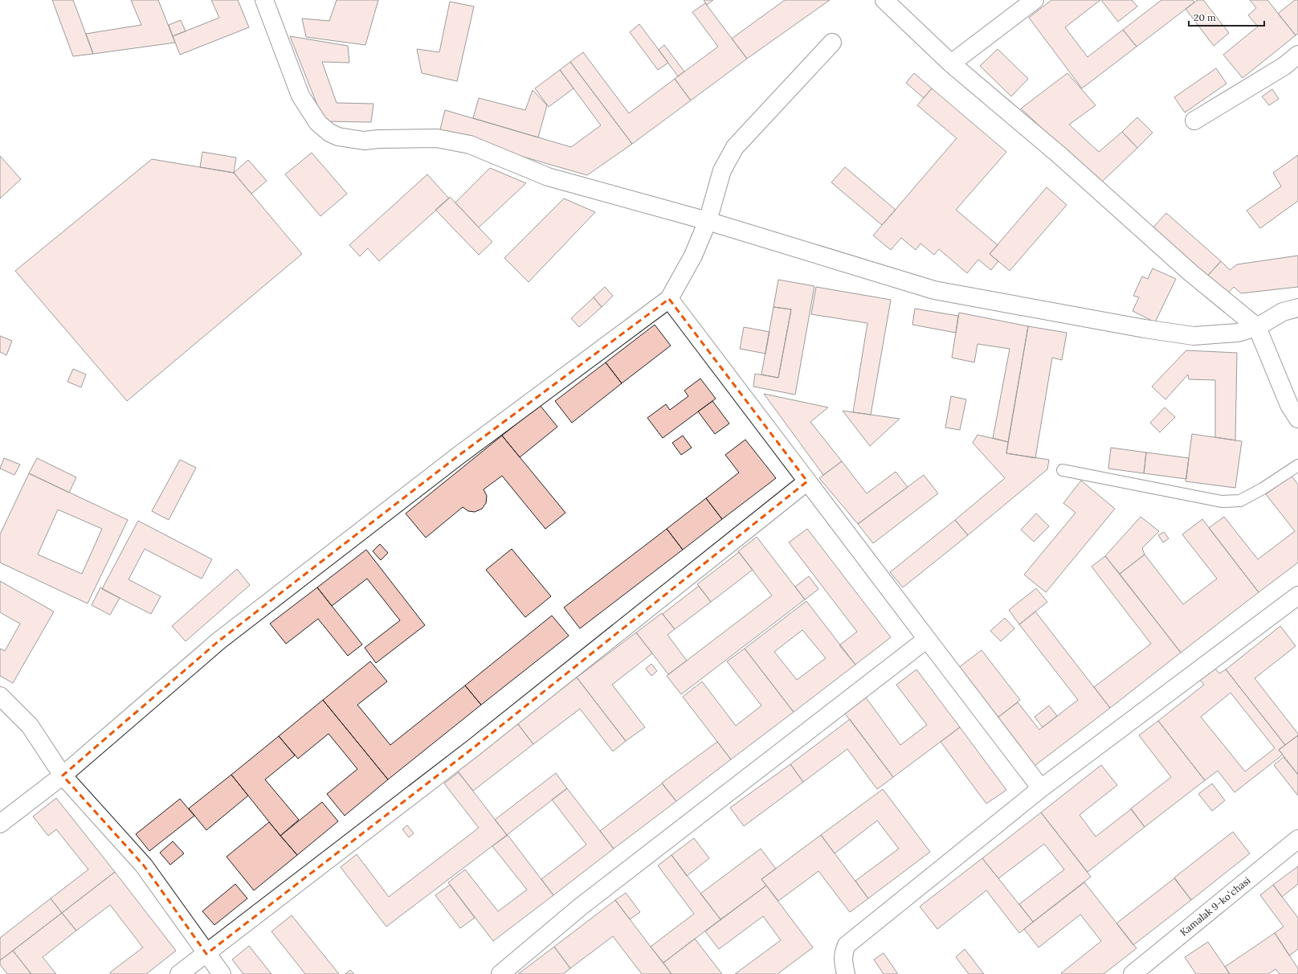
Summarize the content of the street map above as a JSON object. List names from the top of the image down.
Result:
{
  "streets": {
    "street": ["Kamalak 9-koʻchasi"]
  },
  "scale_bar": "20 m"
}
